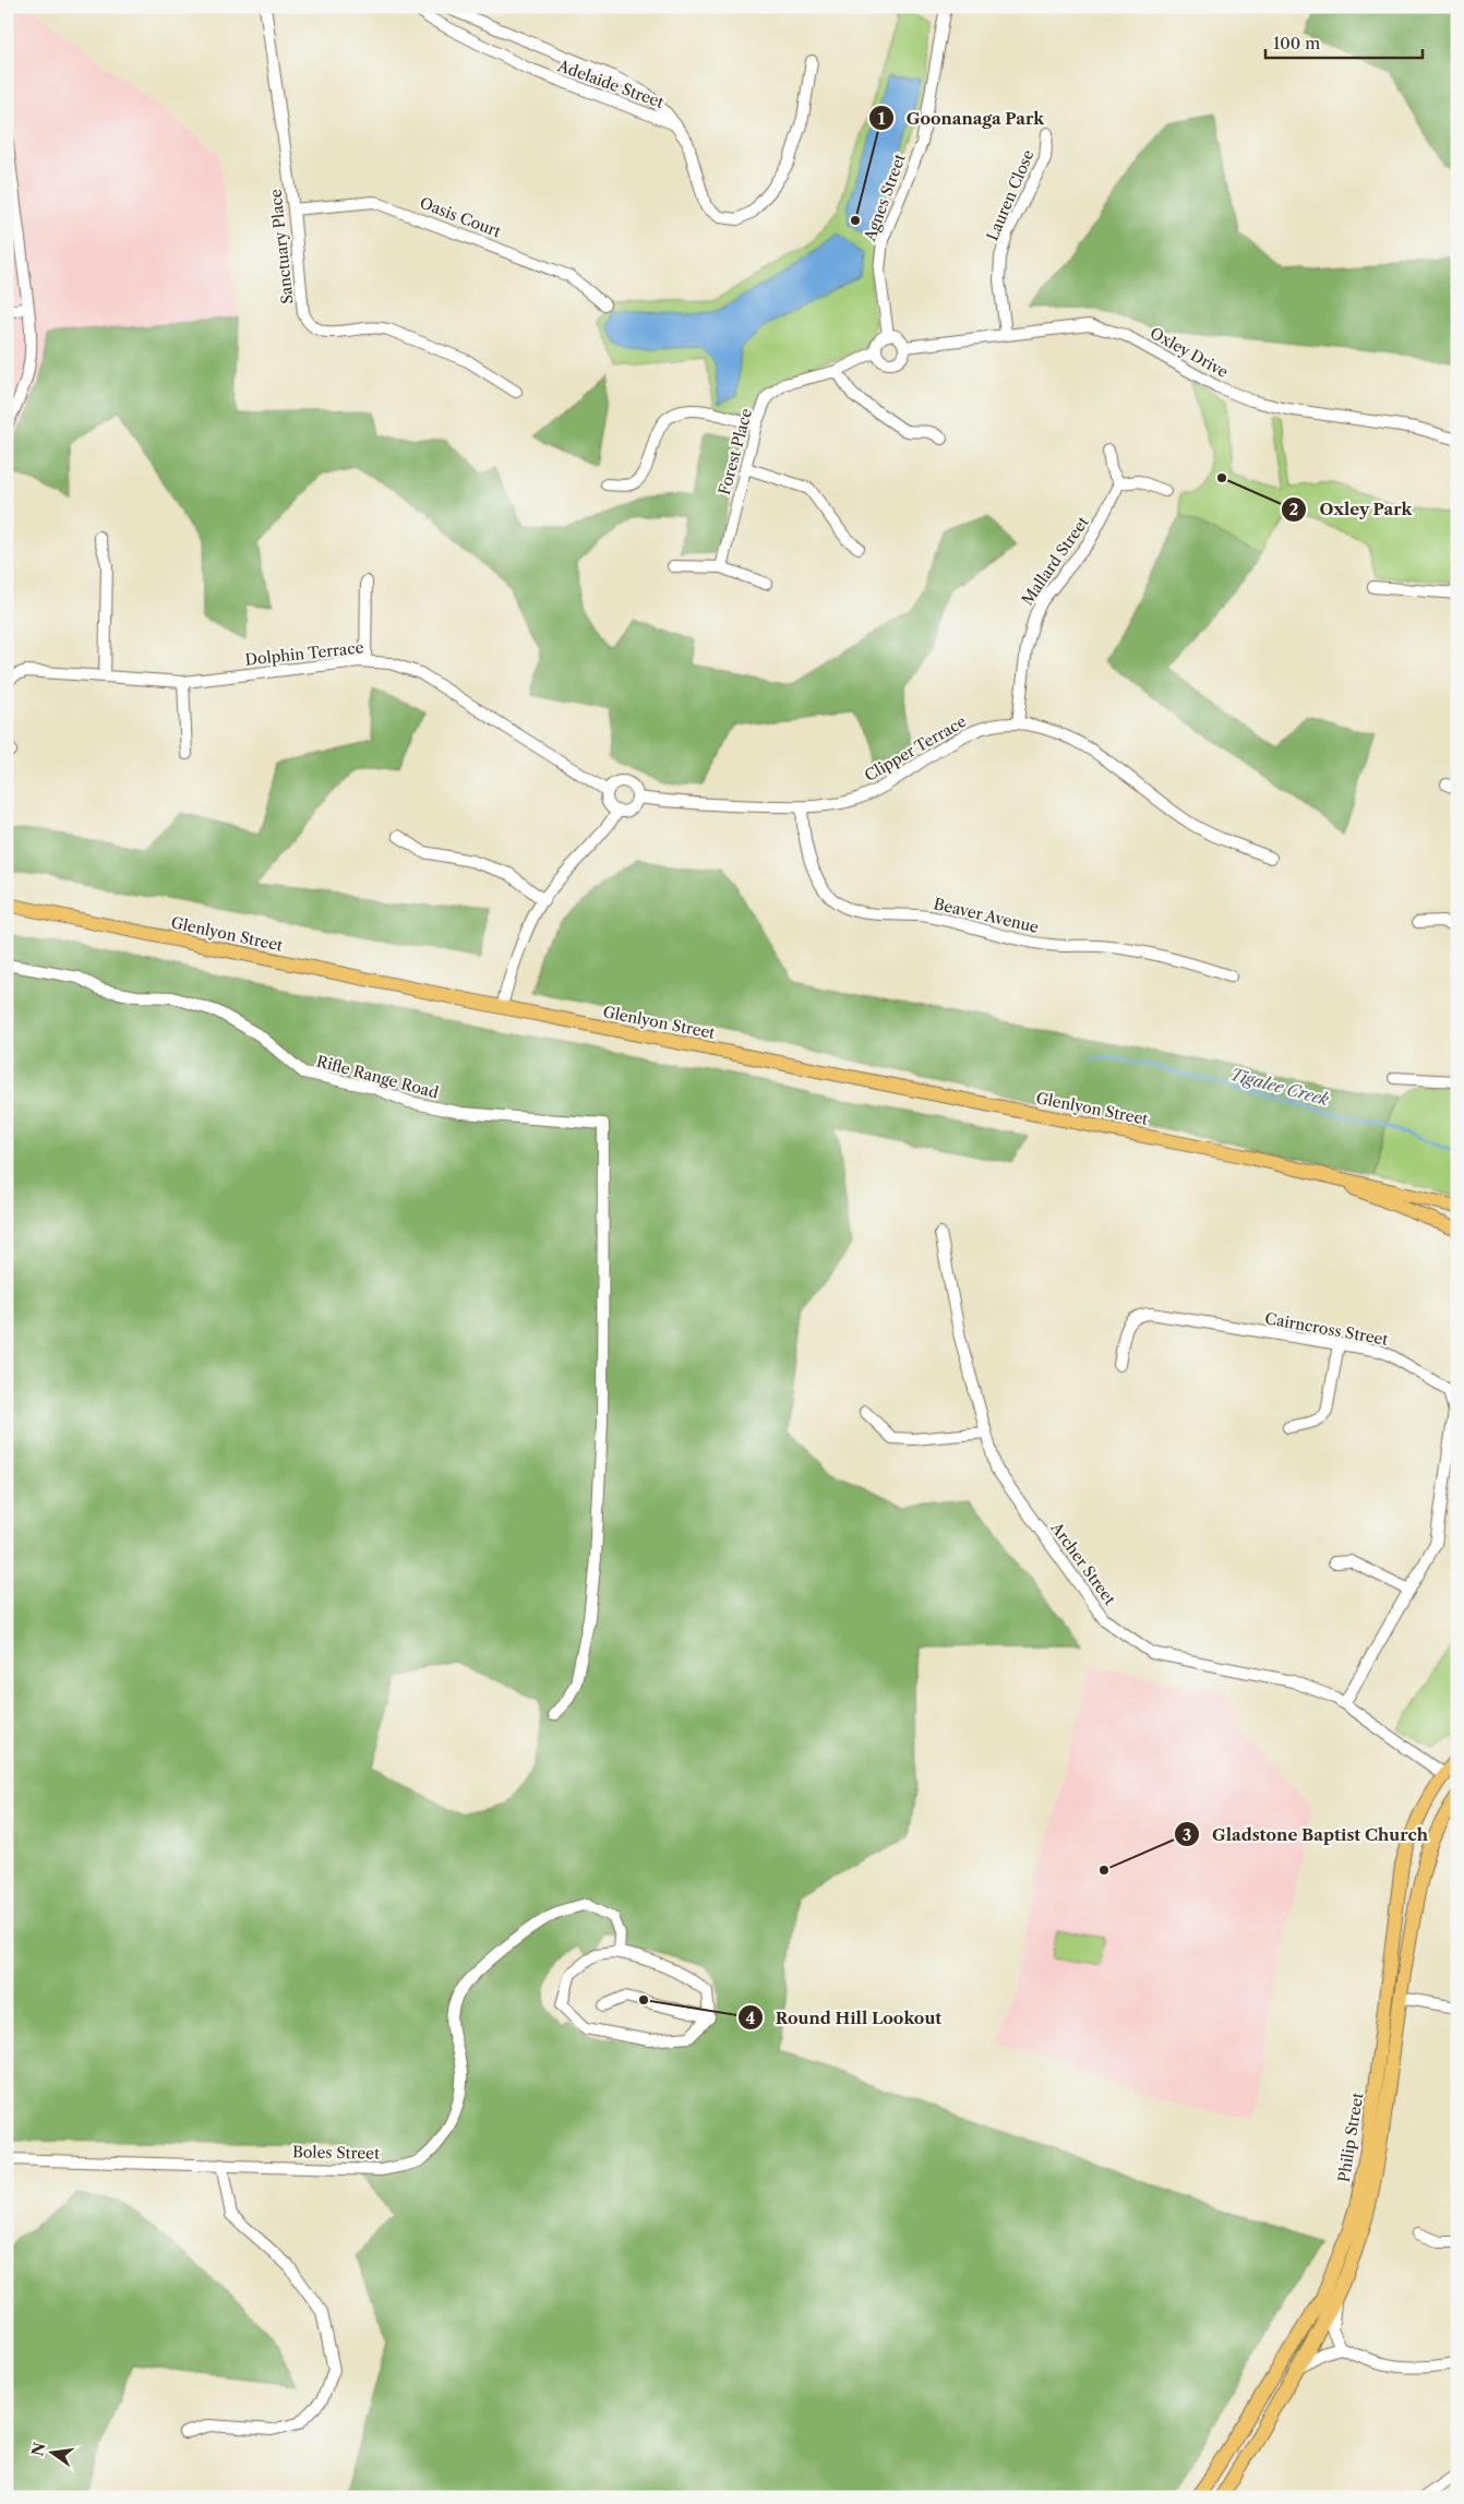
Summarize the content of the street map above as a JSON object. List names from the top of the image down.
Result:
{
  "streets": {
    "main road": ["Glenlyon Street", "Philip Street"],
    "street": [
      "Adelaide Street",
      "Lauren Close",
      "Agnes Street",
      "Oasis Court",
      "Sanctuary Place",
      "Oxley Drive",
      "Forest Place",
      "Mallard Street",
      "Dolphin Terrace",
      "Clipper Terrace",
      "Beaver Avenue",
      "Rifle Range Road",
      "Cairncross Street",
      "Archer Street",
      "Boles Street"
    ]
  },
  "crossings": [
    ["Lauren Close", "Oxley Drive"],
    ["Agnes Street", "Oxley Drive"],
    ["Agnes Street", "Forest Place"],
    ["Oasis Court", "Sanctuary Place"],
    ["Oxley Drive", "Forest Place"],
    ["Mallard Street", "Clipper Terrace"],
    ["Dolphin Terrace", "Clipper Terrace"],
    ["Clipper Terrace", "Beaver Avenue"],
    ["Cairncross Street", "Archer Street"],
    ["Archer Street", "Philip Street"]
  ],
  "water": ["Tigalee Creek"],
  "places": [
    "Goonanaga Park",
    "Oxley Park",
    "Gladstone Baptist Church",
    "Round Hill Lookout"
  ],
  "scale_bar": "100 m",
  "north": "left"
}
